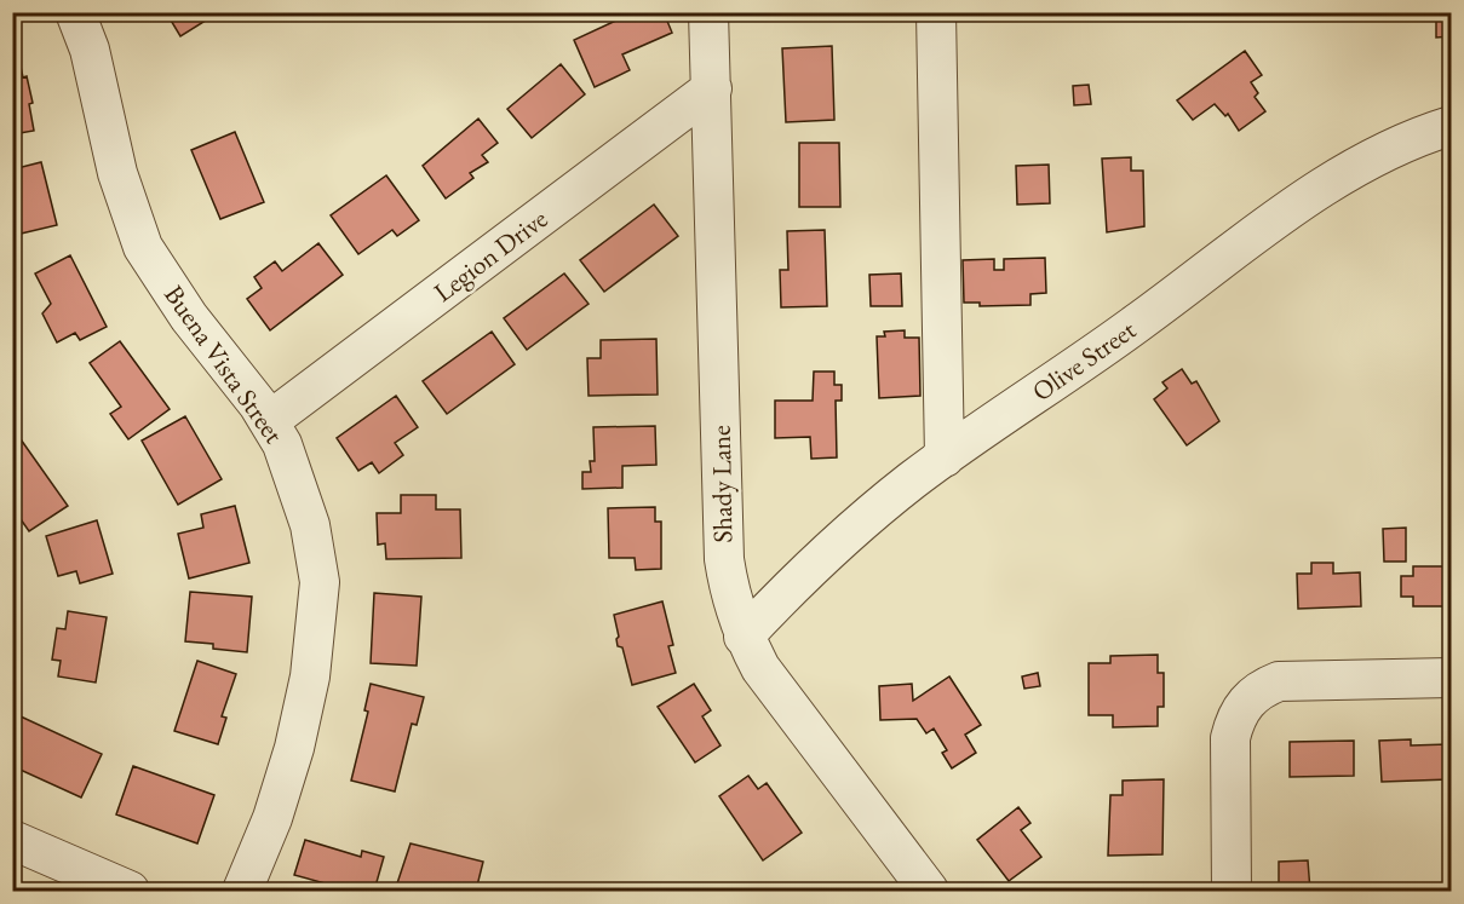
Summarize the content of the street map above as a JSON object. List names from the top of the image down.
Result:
{
  "streets": {
    "street": [
      "Legion Drive",
      "Olive Street",
      "Buena Vista Street",
      "Shady Lane"
    ]
  },
  "crossings": [
    ["Legion Drive", "Buena Vista Street"],
    ["Legion Drive", "Shady Lane"],
    ["Olive Street", "Shady Lane"]
  ]
}
